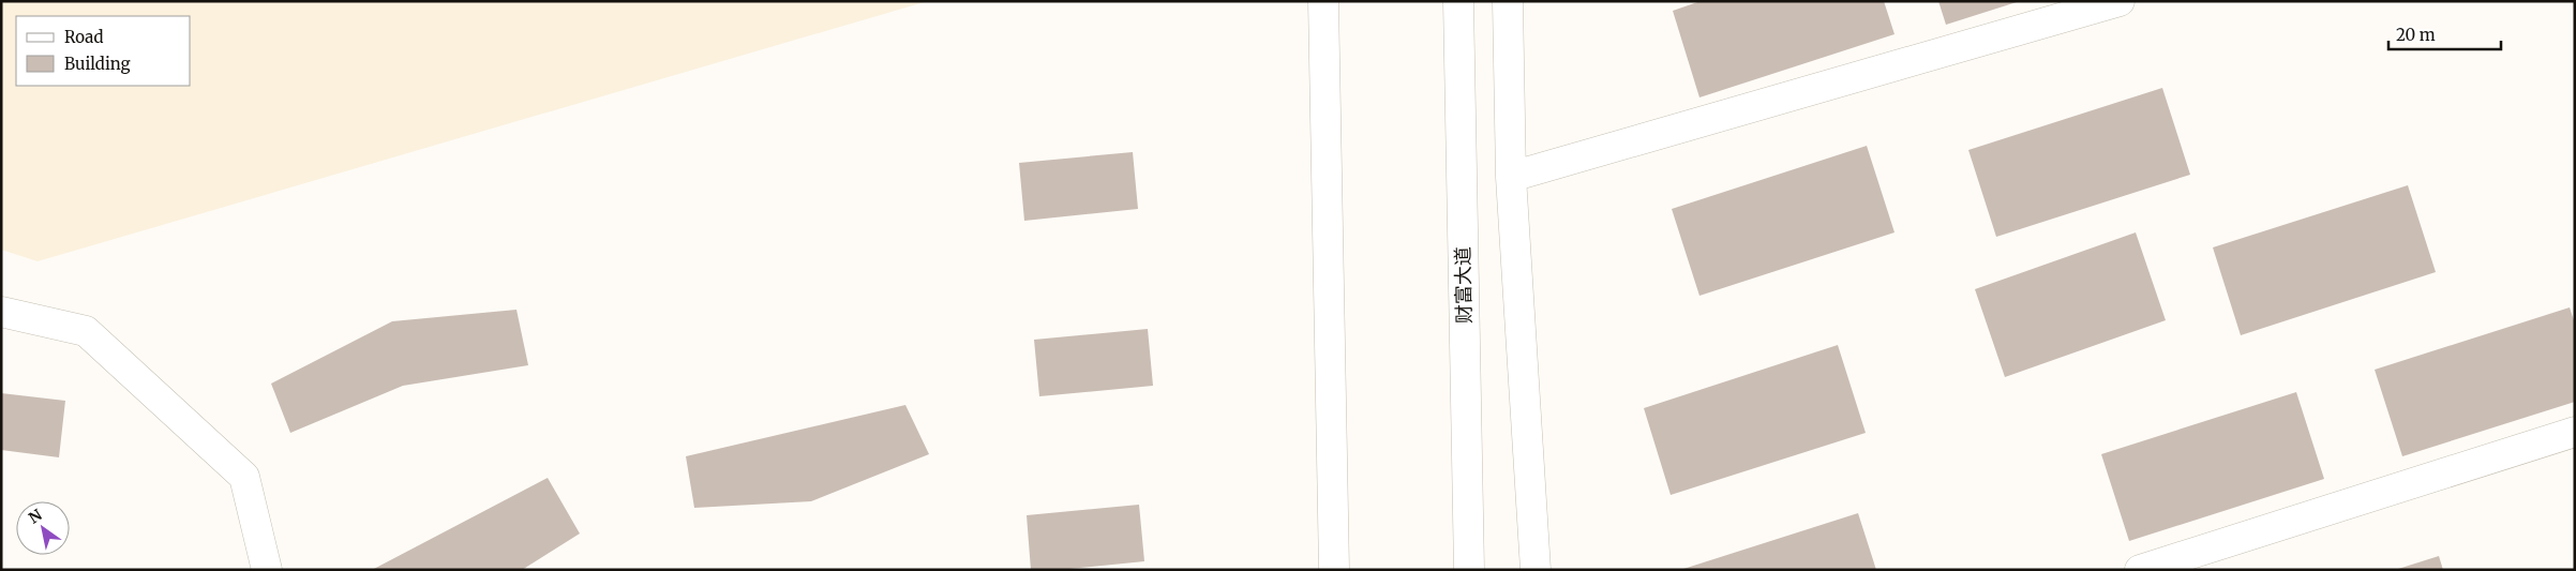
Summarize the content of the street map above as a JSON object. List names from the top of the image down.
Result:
{
  "streets": {
    "street": ["财富大道"]
  },
  "legend": ["Road", "Building"],
  "scale_bar": "20 m",
  "north": "top left"
}
